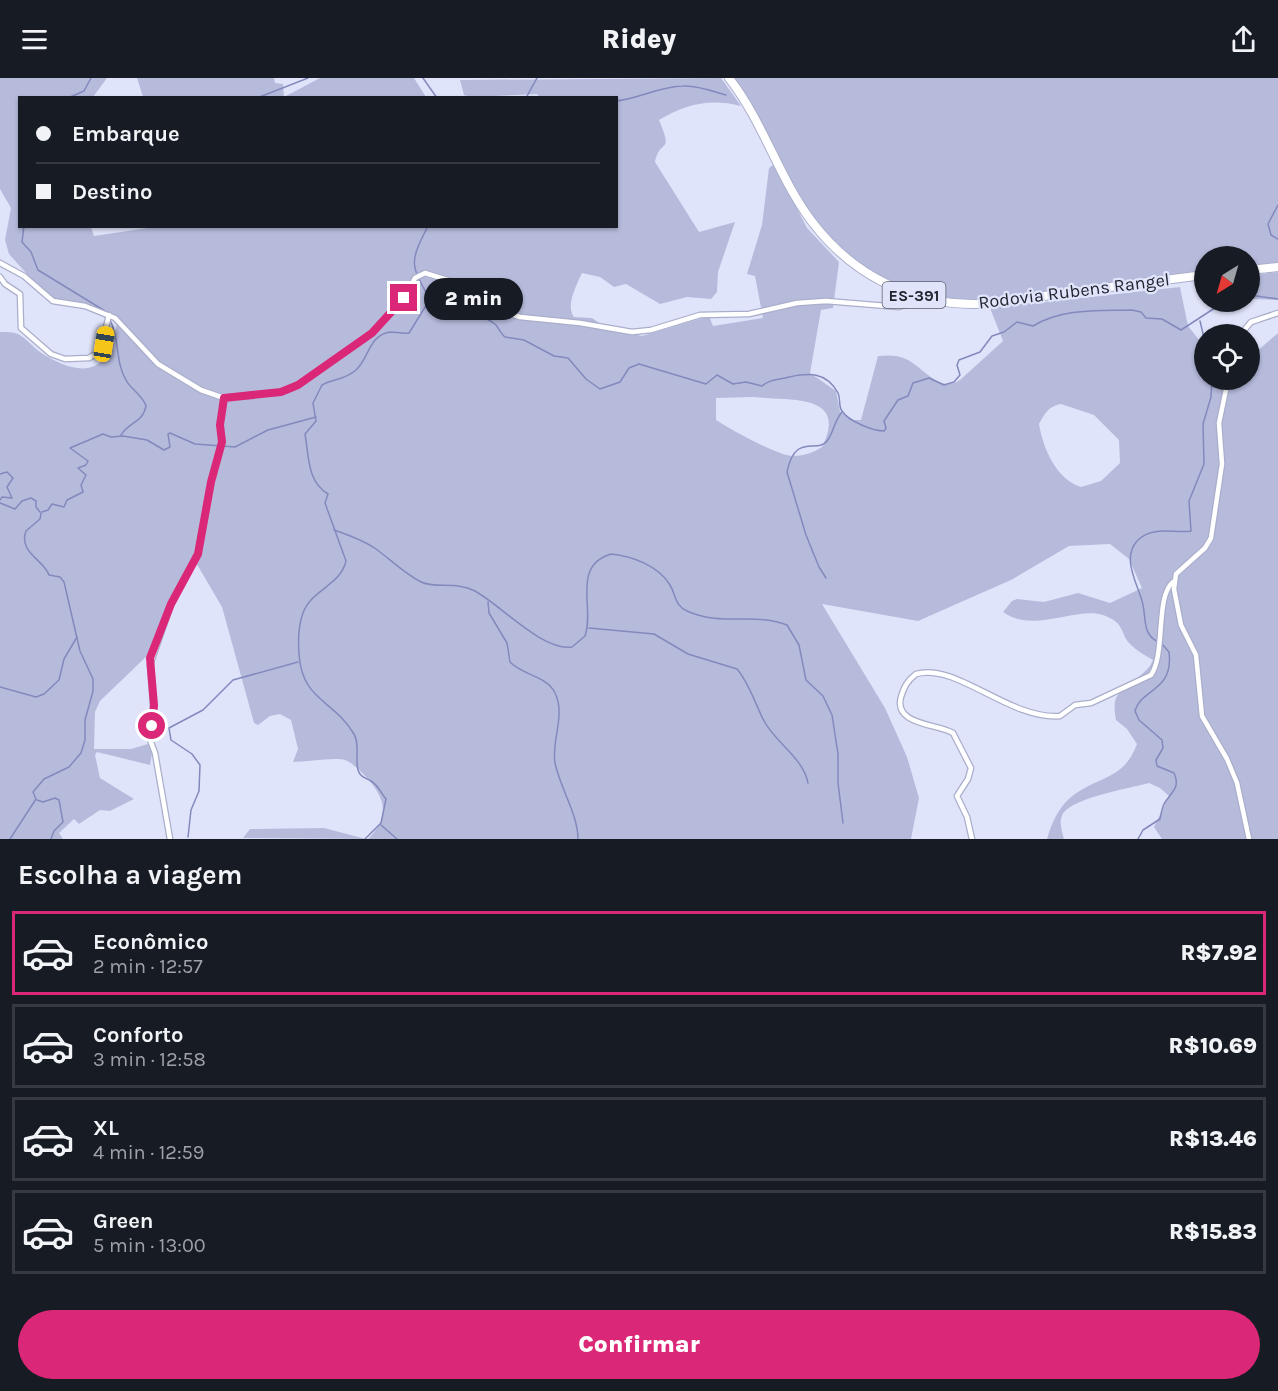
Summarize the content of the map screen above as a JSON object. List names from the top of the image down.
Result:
{
  "streets": {
    "main road": ["Rodovia Rubens Rangel", "ES-391"]
  },
  "north": "bottom left",
  "page": {
    "header": "Ridey",
    "banner": ["Embarque", "Destino"],
    "bubble": "2 min",
    "heading": "Escolha a viagem",
    "list": [
      {
        "name": "Econômico",
        "note": "2 min · 12:57",
        "value": "R$7.92"
      },
      {
        "name": "Conforto",
        "note": "3 min · 12:58",
        "value": "R$10.69"
      },
      {
        "name": "XL",
        "note": "4 min · 12:59",
        "value": "R$13.46"
      },
      {
        "name": "Green",
        "note": "5 min · 13:00",
        "value": "R$15.83"
      }
    ],
    "buttons": "Confirmar"
  }
}
